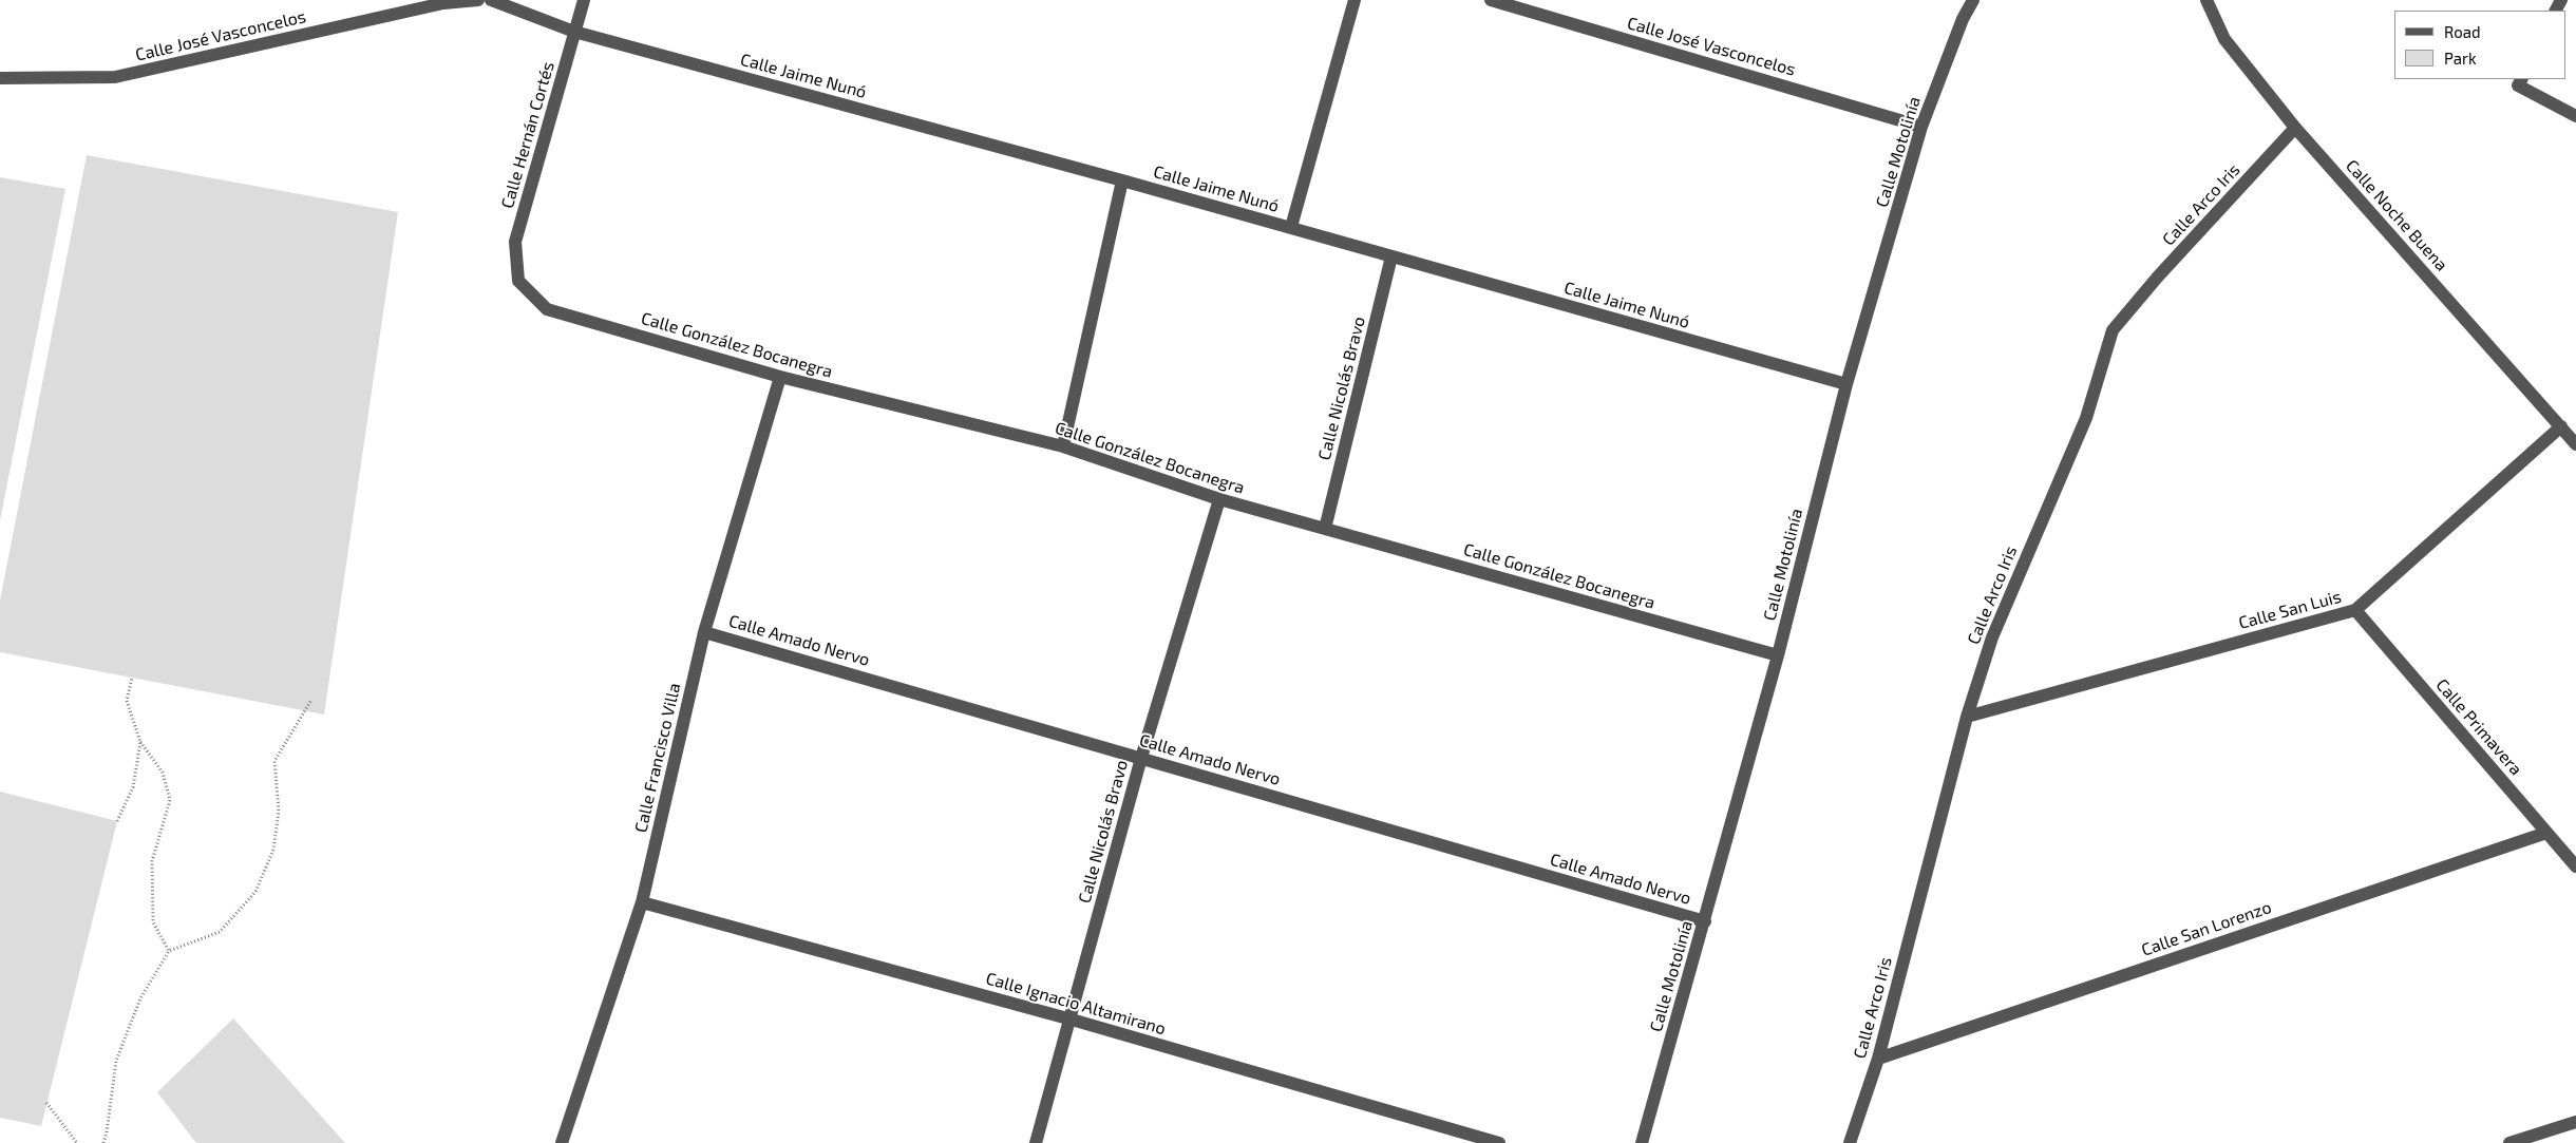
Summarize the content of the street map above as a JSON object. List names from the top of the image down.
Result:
{
  "streets": {
    "street": [
      "Calle José Vasconcelos",
      "Calle Jaime Nunó",
      "Calle Hernán Cortés",
      "Calle Motolinía",
      "Calle Arco Iris",
      "Calle Noche Buena",
      "Calle González Bocanegra",
      "Calle Nicolás Bravo",
      "Calle San Luis",
      "Calle Amado Nervo",
      "Calle Primavera",
      "Calle Francisco Villa",
      "Calle San Lorenzo",
      "Calle Ignacio Altamirano"
    ]
  },
  "crossings": [
    ["Calle José Vasconcelos", "Calle Motolinía"],
    ["Calle Jaime Nunó", "Calle Hernán Cortés"],
    ["Calle Jaime Nunó", "Calle Motolinía"],
    ["Calle Jaime Nunó", "Calle Nicolás Bravo"],
    ["Calle Hernán Cortés", "Calle González Bocanegra"],
    ["Calle Motolinía", "Calle González Bocanegra"],
    ["Calle Motolinía", "Calle Amado Nervo"],
    ["Calle Arco Iris", "Calle Noche Buena"],
    ["Calle Arco Iris", "Calle San Luis"],
    ["Calle Arco Iris", "Calle San Lorenzo"],
    ["Calle Noche Buena", "Calle San Luis"],
    ["Calle González Bocanegra", "Calle Nicolás Bravo"],
    ["Calle González Bocanegra", "Calle Francisco Villa"],
    ["Calle Nicolás Bravo", "Calle Amado Nervo"],
    ["Calle Nicolás Bravo", "Calle Ignacio Altamirano"],
    ["Calle San Luis", "Calle Primavera"],
    ["Calle Amado Nervo", "Calle Francisco Villa"],
    ["Calle Primavera", "Calle San Lorenzo"],
    ["Calle Francisco Villa", "Calle Ignacio Altamirano"]
  ],
  "legend": ["Road", "Park"]
}
